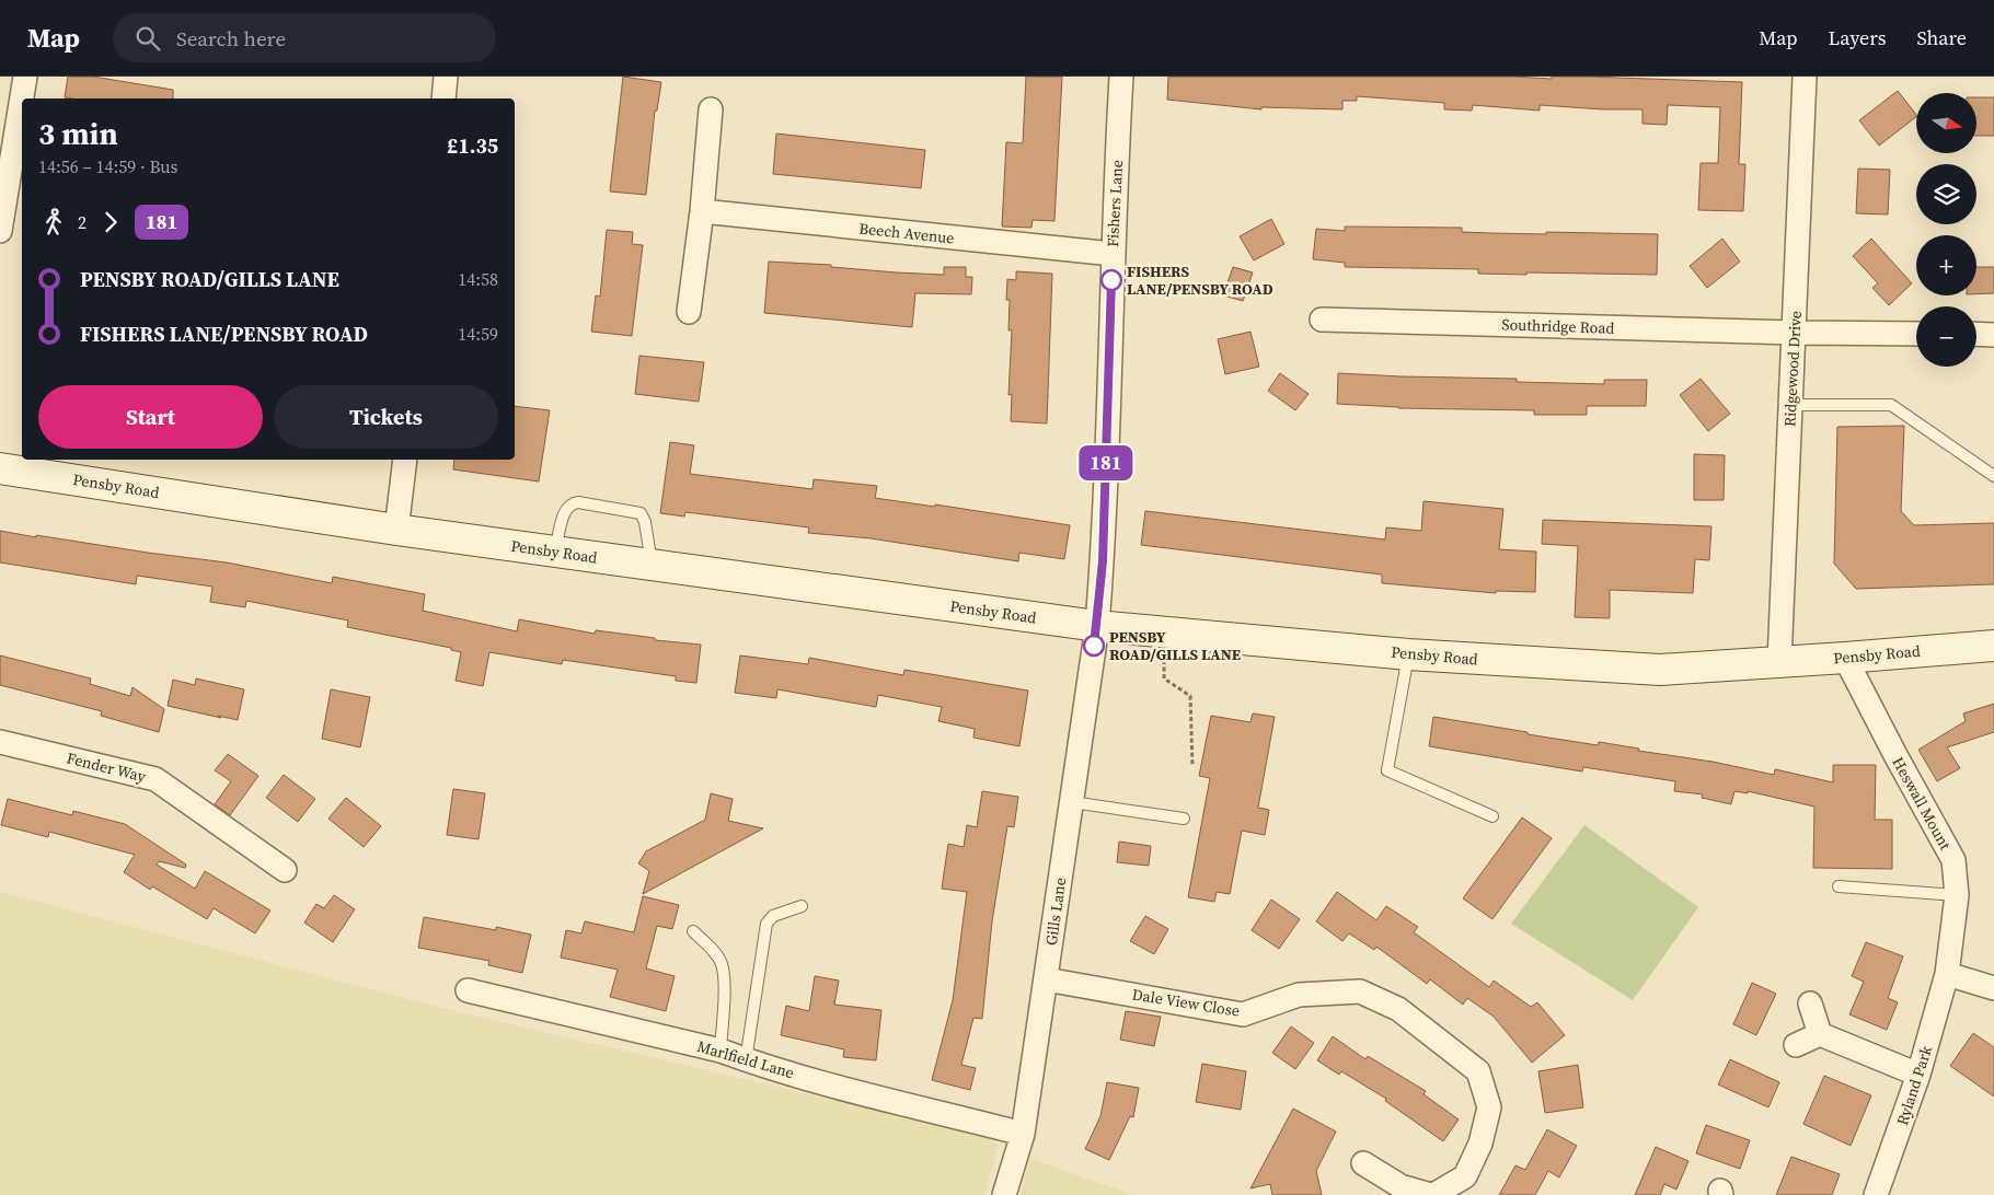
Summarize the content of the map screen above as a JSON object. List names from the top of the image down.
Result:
{
  "streets": {
    "main road": ["Pensby Road"],
    "street": [
      "Fishers Lane",
      "Beech Avenue",
      "Southridge Road",
      "Ridgewood Drive",
      "Fender Way",
      "Heswall Mount",
      "Gills Lane",
      "Dale View Close",
      "Marlfield Lane",
      "Ryland Park"
    ]
  },
  "crossings": [
    ["Fishers Lane", "Beech Avenue"],
    ["Fishers Lane", "Pensby Road"],
    ["Fishers Lane", "Gills Lane"],
    ["Southridge Road", "Ridgewood Drive"],
    ["Ridgewood Drive", "Pensby Road"],
    ["Pensby Road", "Heswall Mount"],
    ["Pensby Road", "Gills Lane"],
    ["Heswall Mount", "Ryland Park"],
    ["Gills Lane", "Dale View Close"],
    ["Gills Lane", "Marlfield Lane"]
  ],
  "places": ["FISHERS LANE/PENSBY ROAD", "PENSBY ROAD/GILLS LANE"],
  "lines": ["bus line 181"],
  "north": "right",
  "page": {
    "header": "Map",
    "search": "Search here",
    "nav": ["Map", "Layers", "Share"],
    "on_map": "181",
    "map_buttons": ["+", "−"],
    "heading": ["3 min", "14:56 – 14:59 · Bus", "£1.35"],
    "legs": ["2", "181"],
    "list": [
      {
        "name": "PENSBY ROAD/GILLS LANE",
        "value": "14:58"
      },
      {
        "name": "FISHERS LANE/PENSBY ROAD",
        "value": "14:59"
      }
    ],
    "buttons": ["Start", "Tickets"]
  }
}
